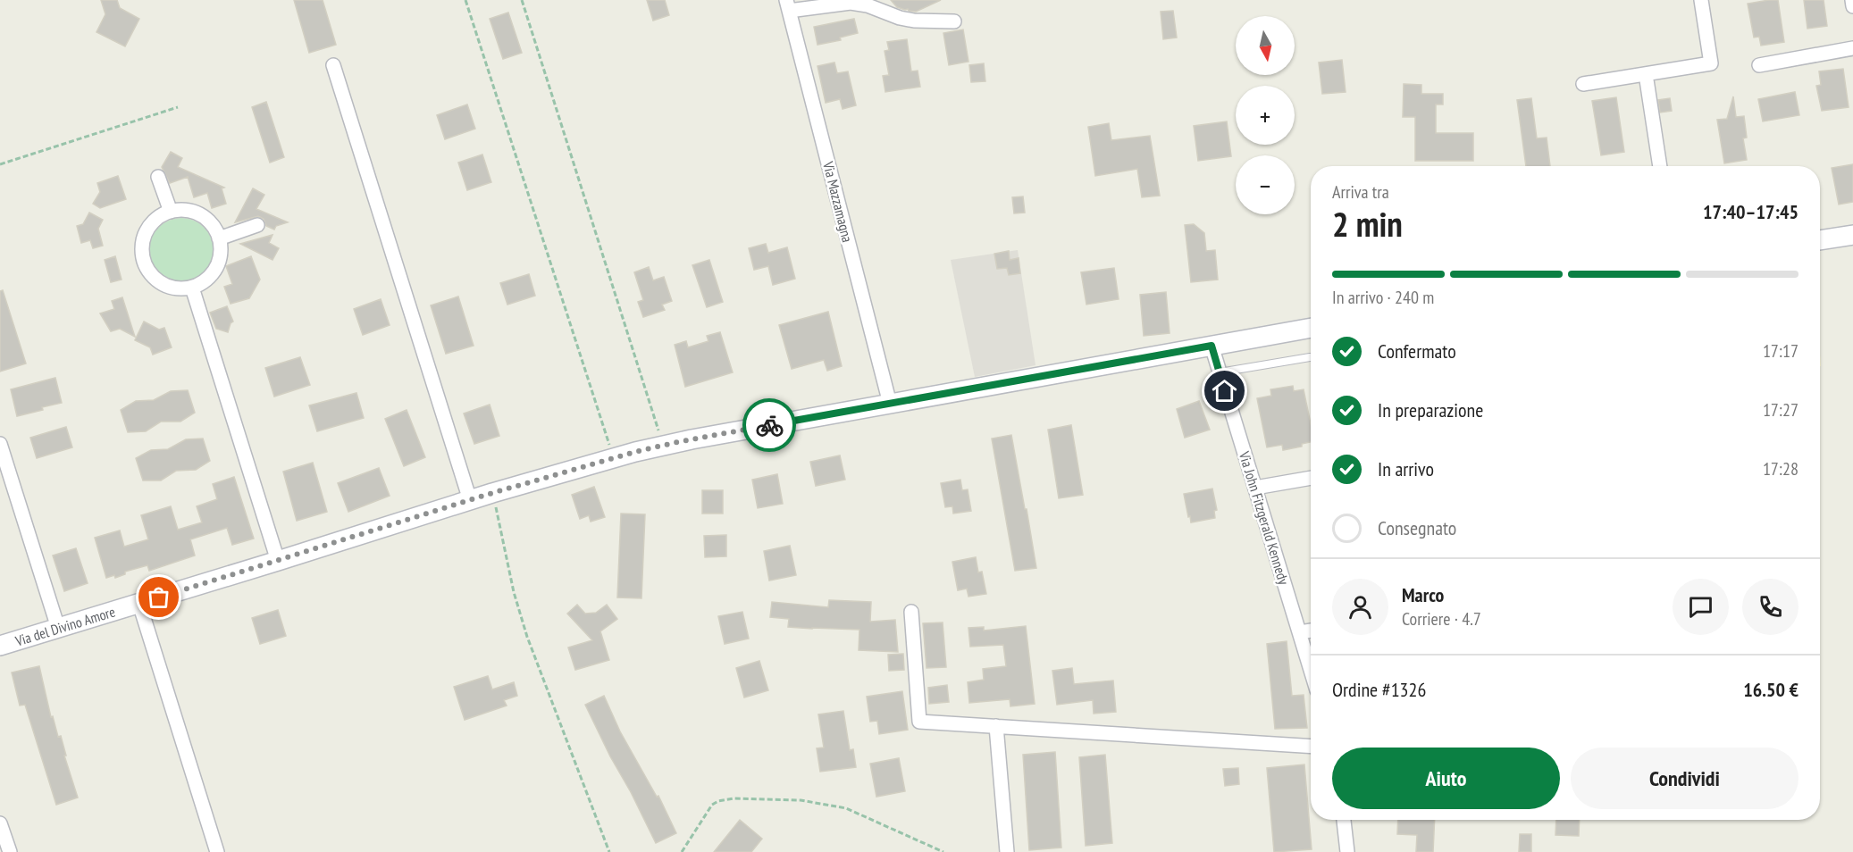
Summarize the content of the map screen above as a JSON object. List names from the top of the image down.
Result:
{
  "streets": {
    "main road": ["Via del Divino Amore"],
    "street": ["Via Mazzamagna", "Via John Fitzgerald Kennedy"]
  },
  "crossings": [
    ["Via Mazzamagna", "Via del Divino Amore"],
    ["Via John Fitzgerald Kennedy", "Via del Divino Amore"]
  ],
  "north": "bottom",
  "page": {
    "map_buttons": ["+", "−"],
    "heading": ["2 min", "Arriva tra", "17:40–17:45"],
    "panel": [
      "Marco",
      "Corriere · 4.7",
      "Ordine #1326",
      "16.50 €"
    ],
    "bar": "In arrivo · 240 m",
    "list": [
      ["Confermato", "17:17"],
      ["In preparazione", "17:27"],
      ["In arrivo", "17:28"],
      "Consegnato"
    ],
    "buttons": ["Aiuto", "Condividi"]
  }
}
